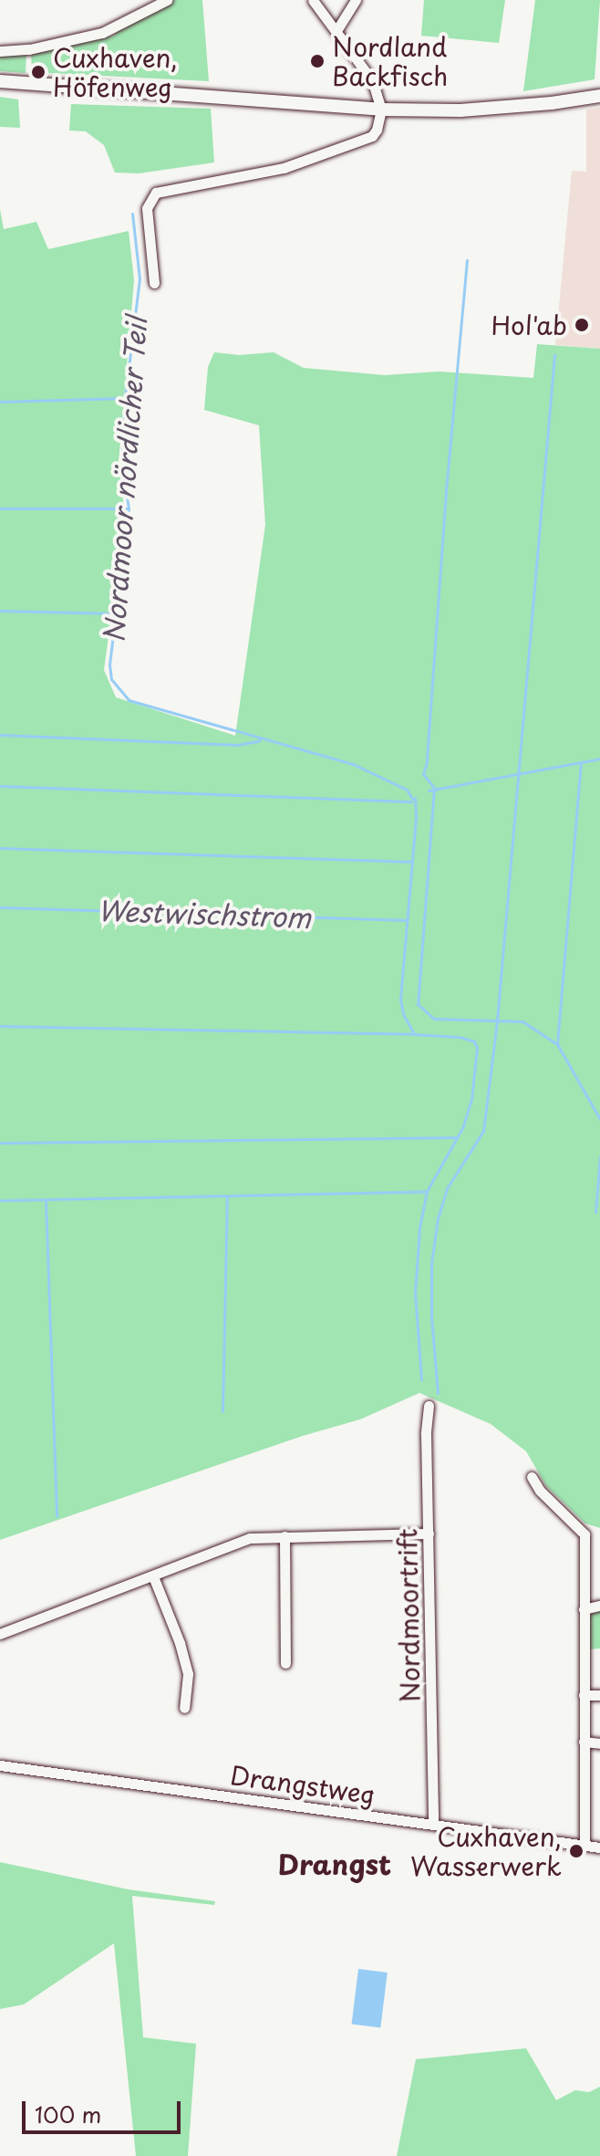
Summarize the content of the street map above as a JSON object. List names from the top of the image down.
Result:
{
  "streets": {
    "street": ["Nordmoortrift", "Drangstweg"]
  },
  "crossings": [
    ["Nordmoortrift", "Drangstweg"]
  ],
  "districts": ["Drangst"],
  "water": ["Nordmoor nördlicher Teil", "Westwischstrom"],
  "places": [
    "Nordland Backfisch",
    "Cuxhaven, Höfenweg",
    "Hol'ab",
    "Cuxhaven, Wasserwerk"
  ],
  "scale_bar": "100 m"
}
